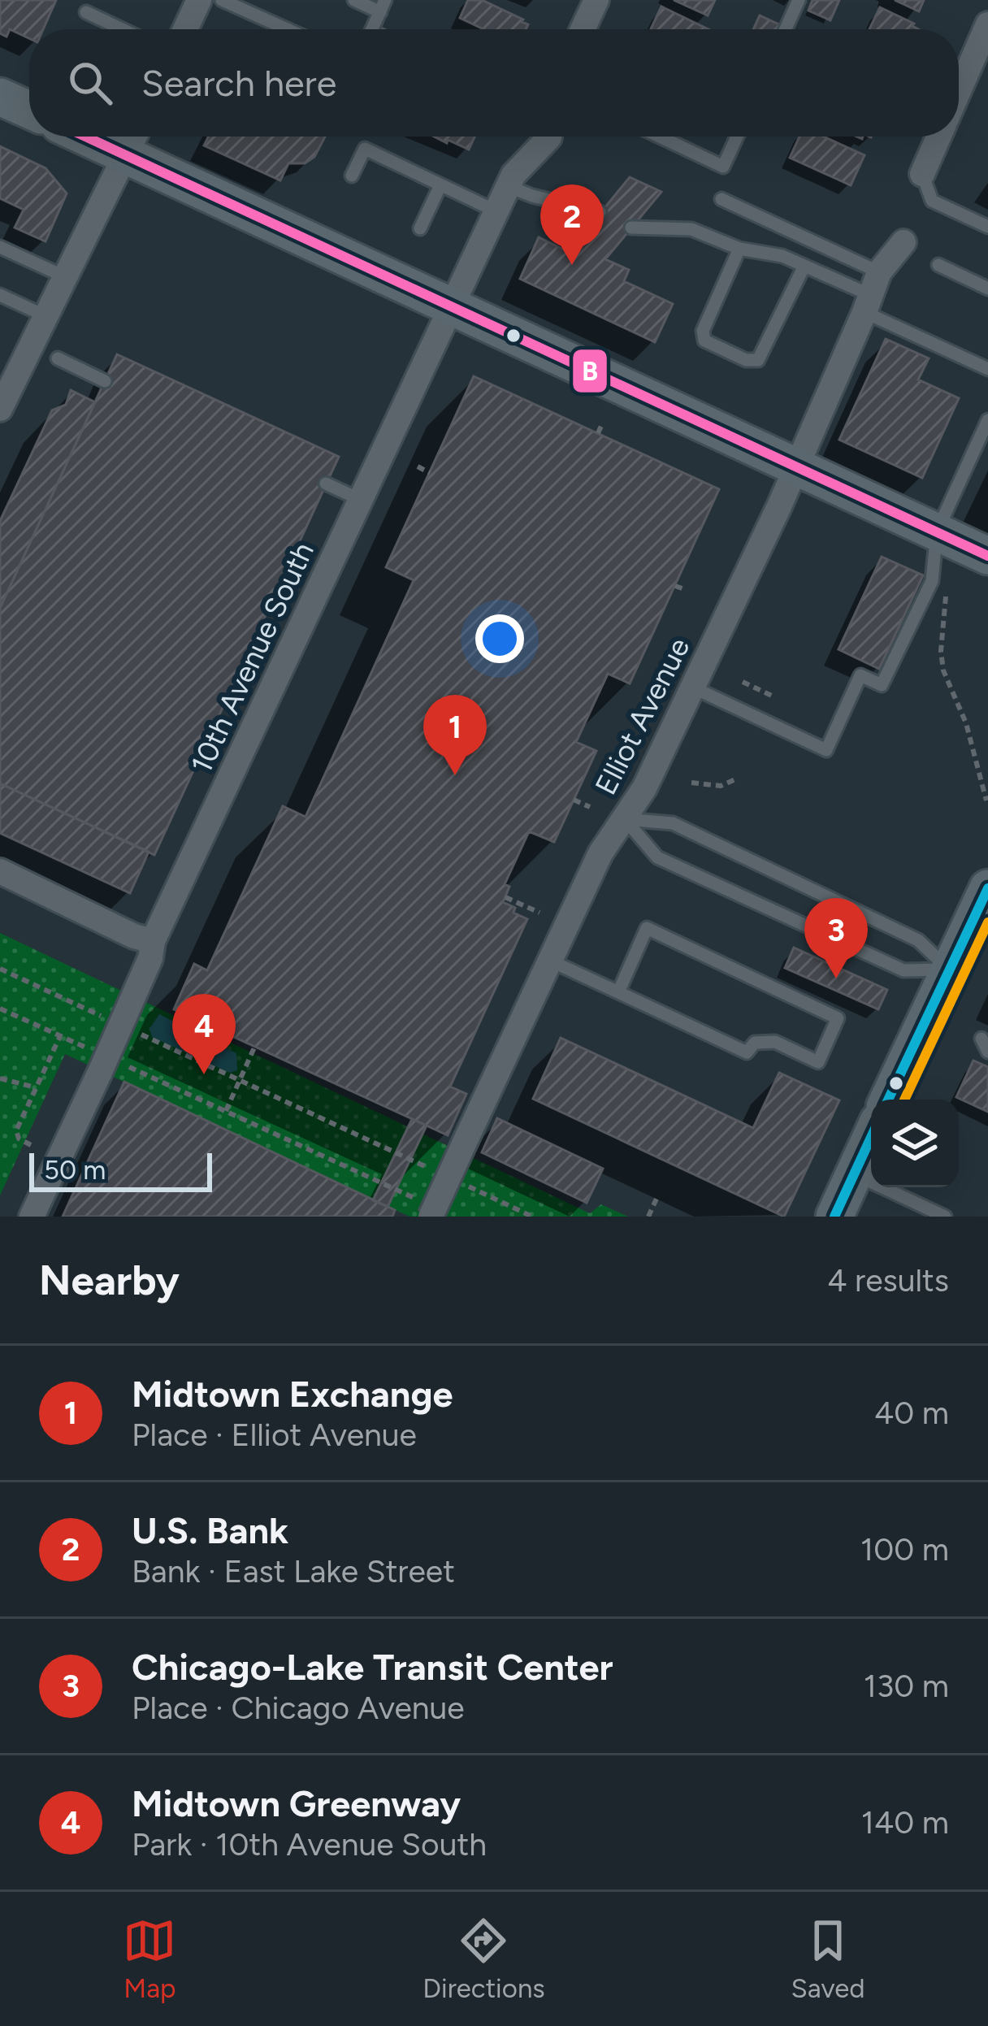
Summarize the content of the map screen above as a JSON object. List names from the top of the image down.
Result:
{
  "streets": {
    "street": ["10th Avenue South", "Elliot Avenue"]
  },
  "lines": ["transit line B"],
  "scale_bar": "50 m",
  "page": {
    "search": "Search here",
    "pins": [
      "2",
      "1",
      "3",
      "4"
    ],
    "scale": "50 m",
    "heading": ["Nearby", "4 results"],
    "list": [
      {
        "mark": "1",
        "name": "Midtown Exchange",
        "note": "Place · Elliot Avenue",
        "value": "40 m"
      },
      {
        "mark": "2",
        "name": "U.S. Bank",
        "note": "Bank · East Lake Street",
        "value": "100 m"
      },
      {
        "mark": "3",
        "name": "Chicago-Lake Transit Center",
        "note": "Place · Chicago Avenue",
        "value": "130 m"
      },
      {
        "mark": "4",
        "name": "Midtown Greenway",
        "note": "Park · 10th Avenue South",
        "value": "140 m"
      }
    ],
    "nav": ["Map", "Directions", "Saved"]
  }
}
